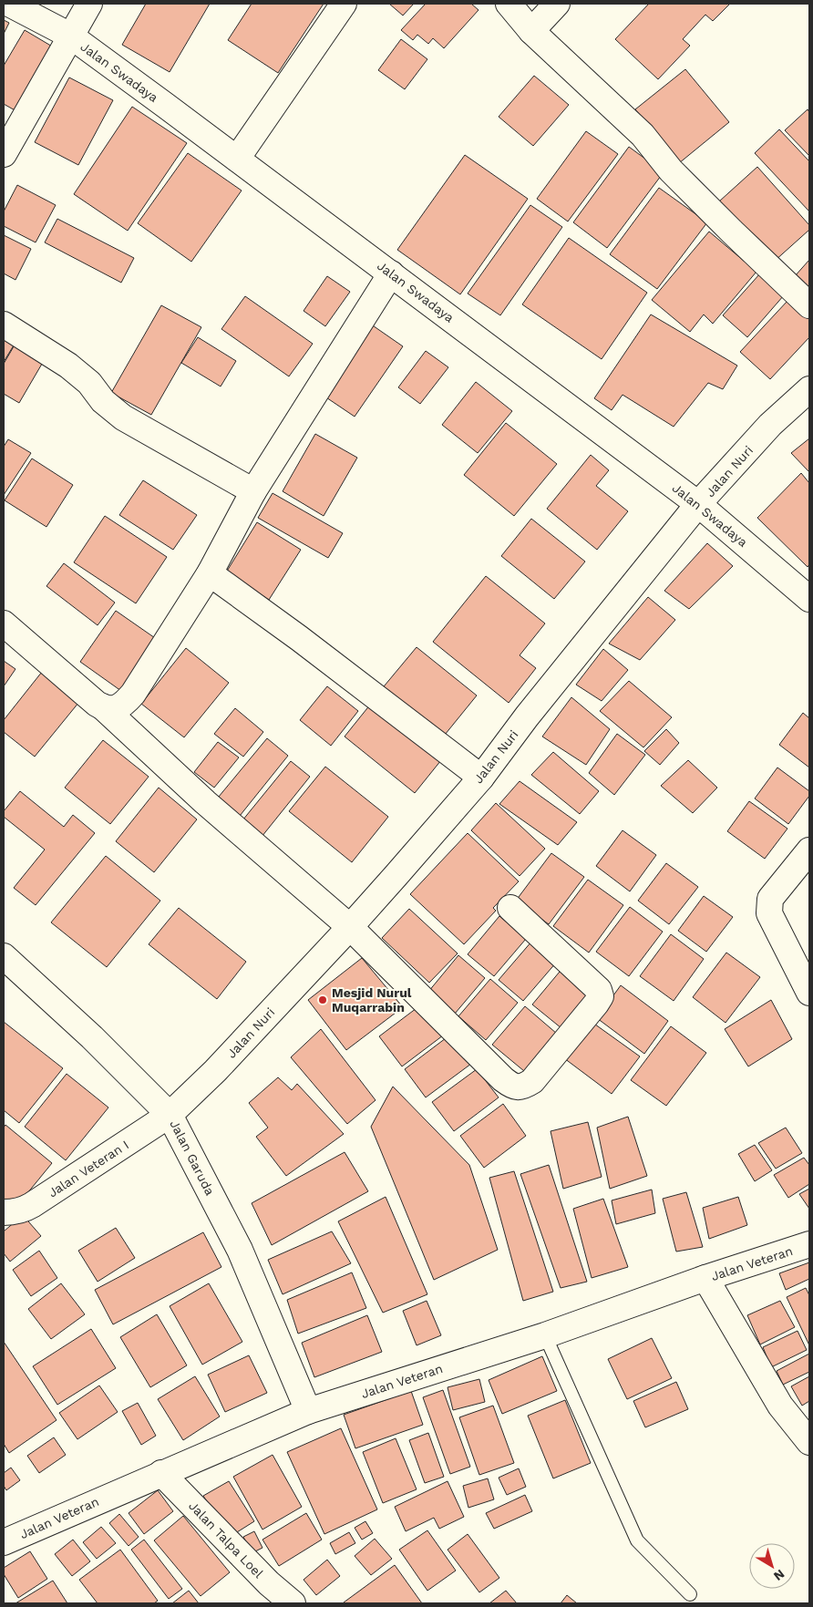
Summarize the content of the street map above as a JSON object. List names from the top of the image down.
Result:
{
  "streets": {
    "street": [
      "Jalan Swadaya",
      "Jalan Nuri",
      "Jalan Garuda",
      "Jalan Veteran I",
      "Jalan Veteran",
      "Jalan Talpa Loel"
    ]
  },
  "crossings": [
    ["Jalan Swadaya", "Jalan Nuri"],
    ["Jalan Nuri", "Jalan Garuda"],
    ["Jalan Nuri", "Jalan Veteran I"],
    ["Jalan Garuda", "Jalan Veteran I"],
    ["Jalan Garuda", "Jalan Veteran"],
    ["Jalan Veteran", "Jalan Talpa Loel"]
  ],
  "places": ["Mesjid Nurul Muqarrabin"],
  "north": "bottom right"
}
